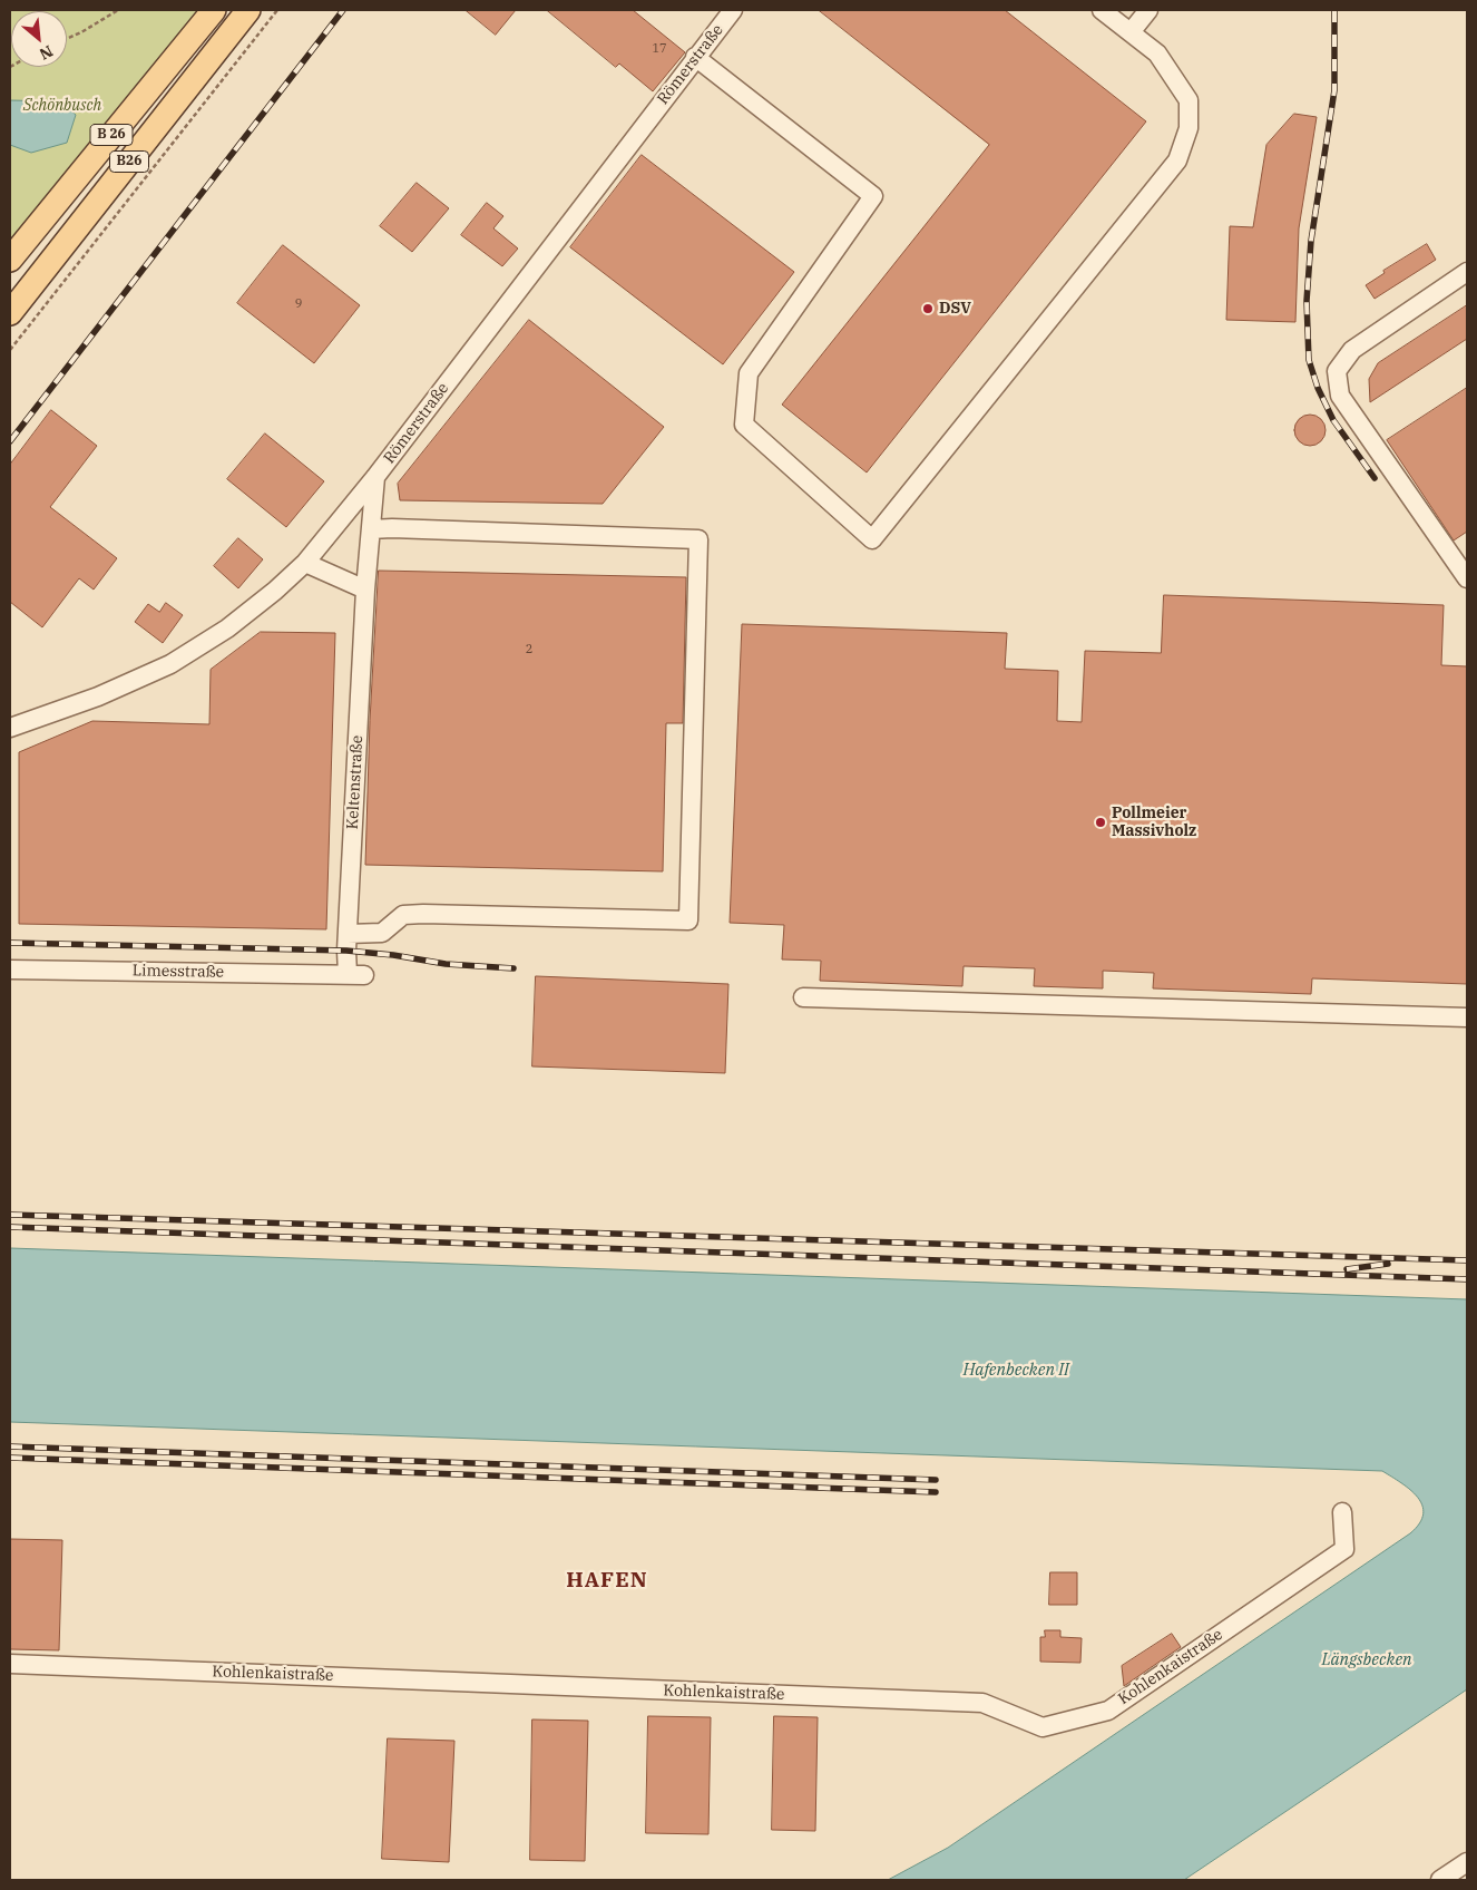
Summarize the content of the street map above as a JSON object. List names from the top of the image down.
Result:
{
  "streets": {
    "main road": ["B 26", "B26"],
    "street": [
      "Römerstraße",
      "Keltenstraße",
      "Limesstraße",
      "Kohlenkaistraße"
    ]
  },
  "crossings": [
    ["Römerstraße", "Keltenstraße"],
    ["Keltenstraße", "Limesstraße"]
  ],
  "districts": ["HAFEN"],
  "water": ["Hafenbecken II", "Längsbecken"],
  "parks": ["Schönbusch"],
  "places": ["DSV", "Pollmeier Massivholz"],
  "house_numbers": ["17", "9", "2"],
  "north": "bottom right"
}
